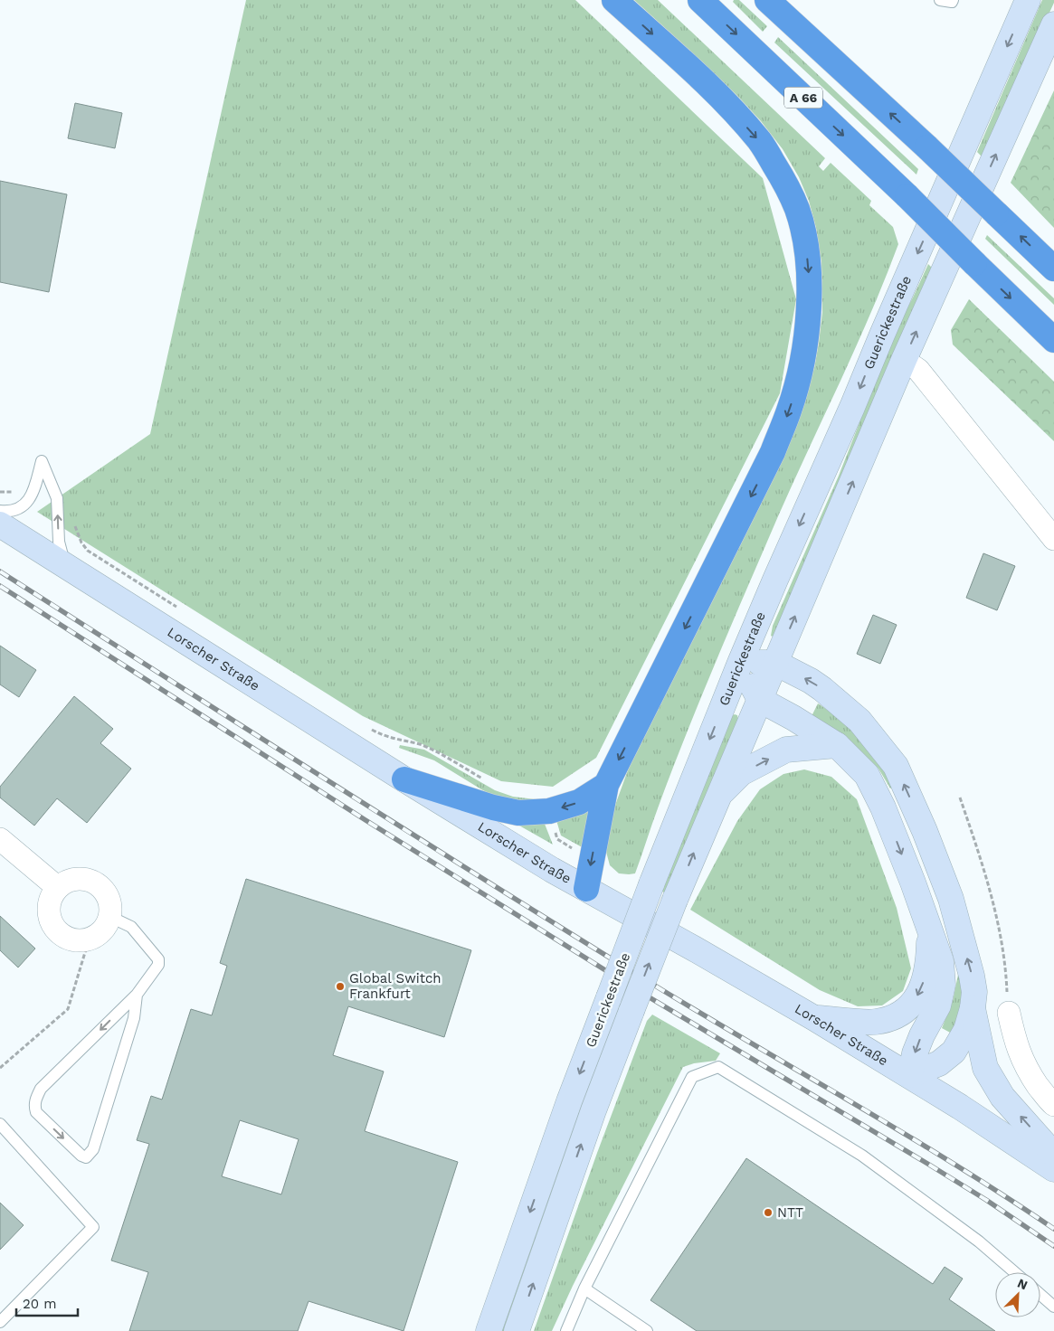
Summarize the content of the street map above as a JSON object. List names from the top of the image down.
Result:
{
  "streets": {
    "highway": ["A 66"],
    "main road": ["Guerickestraße", "Lorscher Straße"]
  },
  "places": ["Global Switch Frankfurt", "NTT"],
  "scale_bar": "20 m",
  "north": "top right"
}
